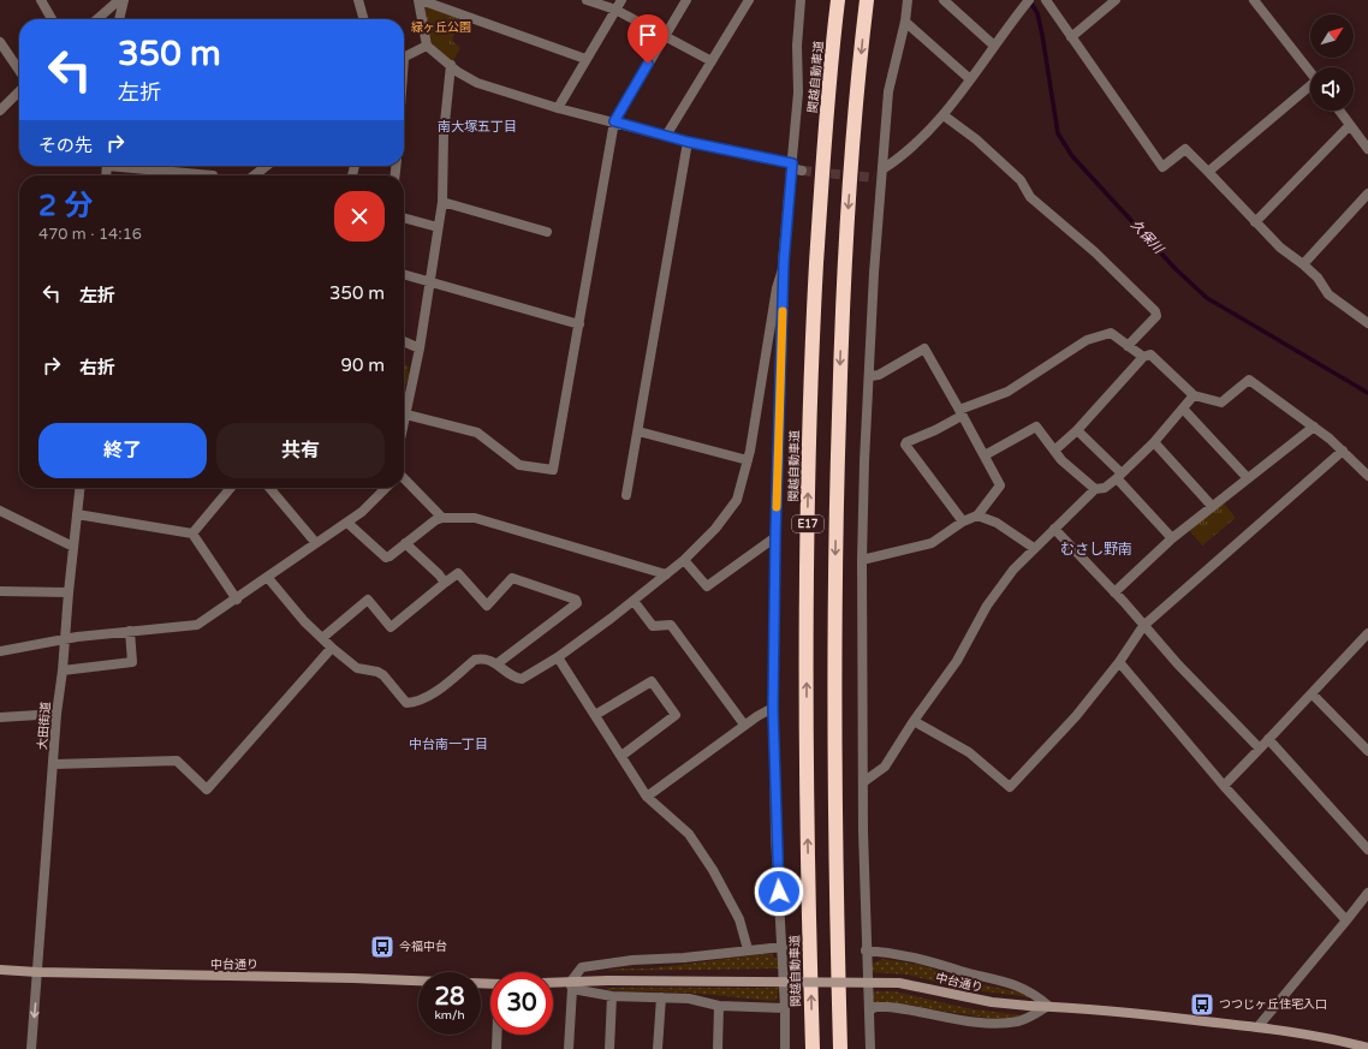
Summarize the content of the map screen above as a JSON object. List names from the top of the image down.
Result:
{
  "streets": {
    "highway": ["関越自動車道", "E17"],
    "street": ["大田街道", "中台通り"]
  },
  "crossings": [
    ["大田街道", "中台通り"]
  ],
  "districts": ["南大塚五丁目", "むさし野南", "中台南一丁目"],
  "water": ["久保川"],
  "parks": ["緑ヶ丘公園"],
  "places": {
    "bus stop": ["今福中台", "つつじヶ丘住宅入口"]
  },
  "north": "top right",
  "page": {
    "turn": ["350 m", "左折"],
    "then": "その先",
    "heading": ["2 分", "470 m · 14:16"],
    "list": [
      {
        "name": "左折",
        "value": "350 m"
      },
      {
        "name": "右折",
        "value": "90 m"
      }
    ],
    "buttons": ["終了", "共有"],
    "speed": "28 km/h",
    "limit": "30"
  }
}
